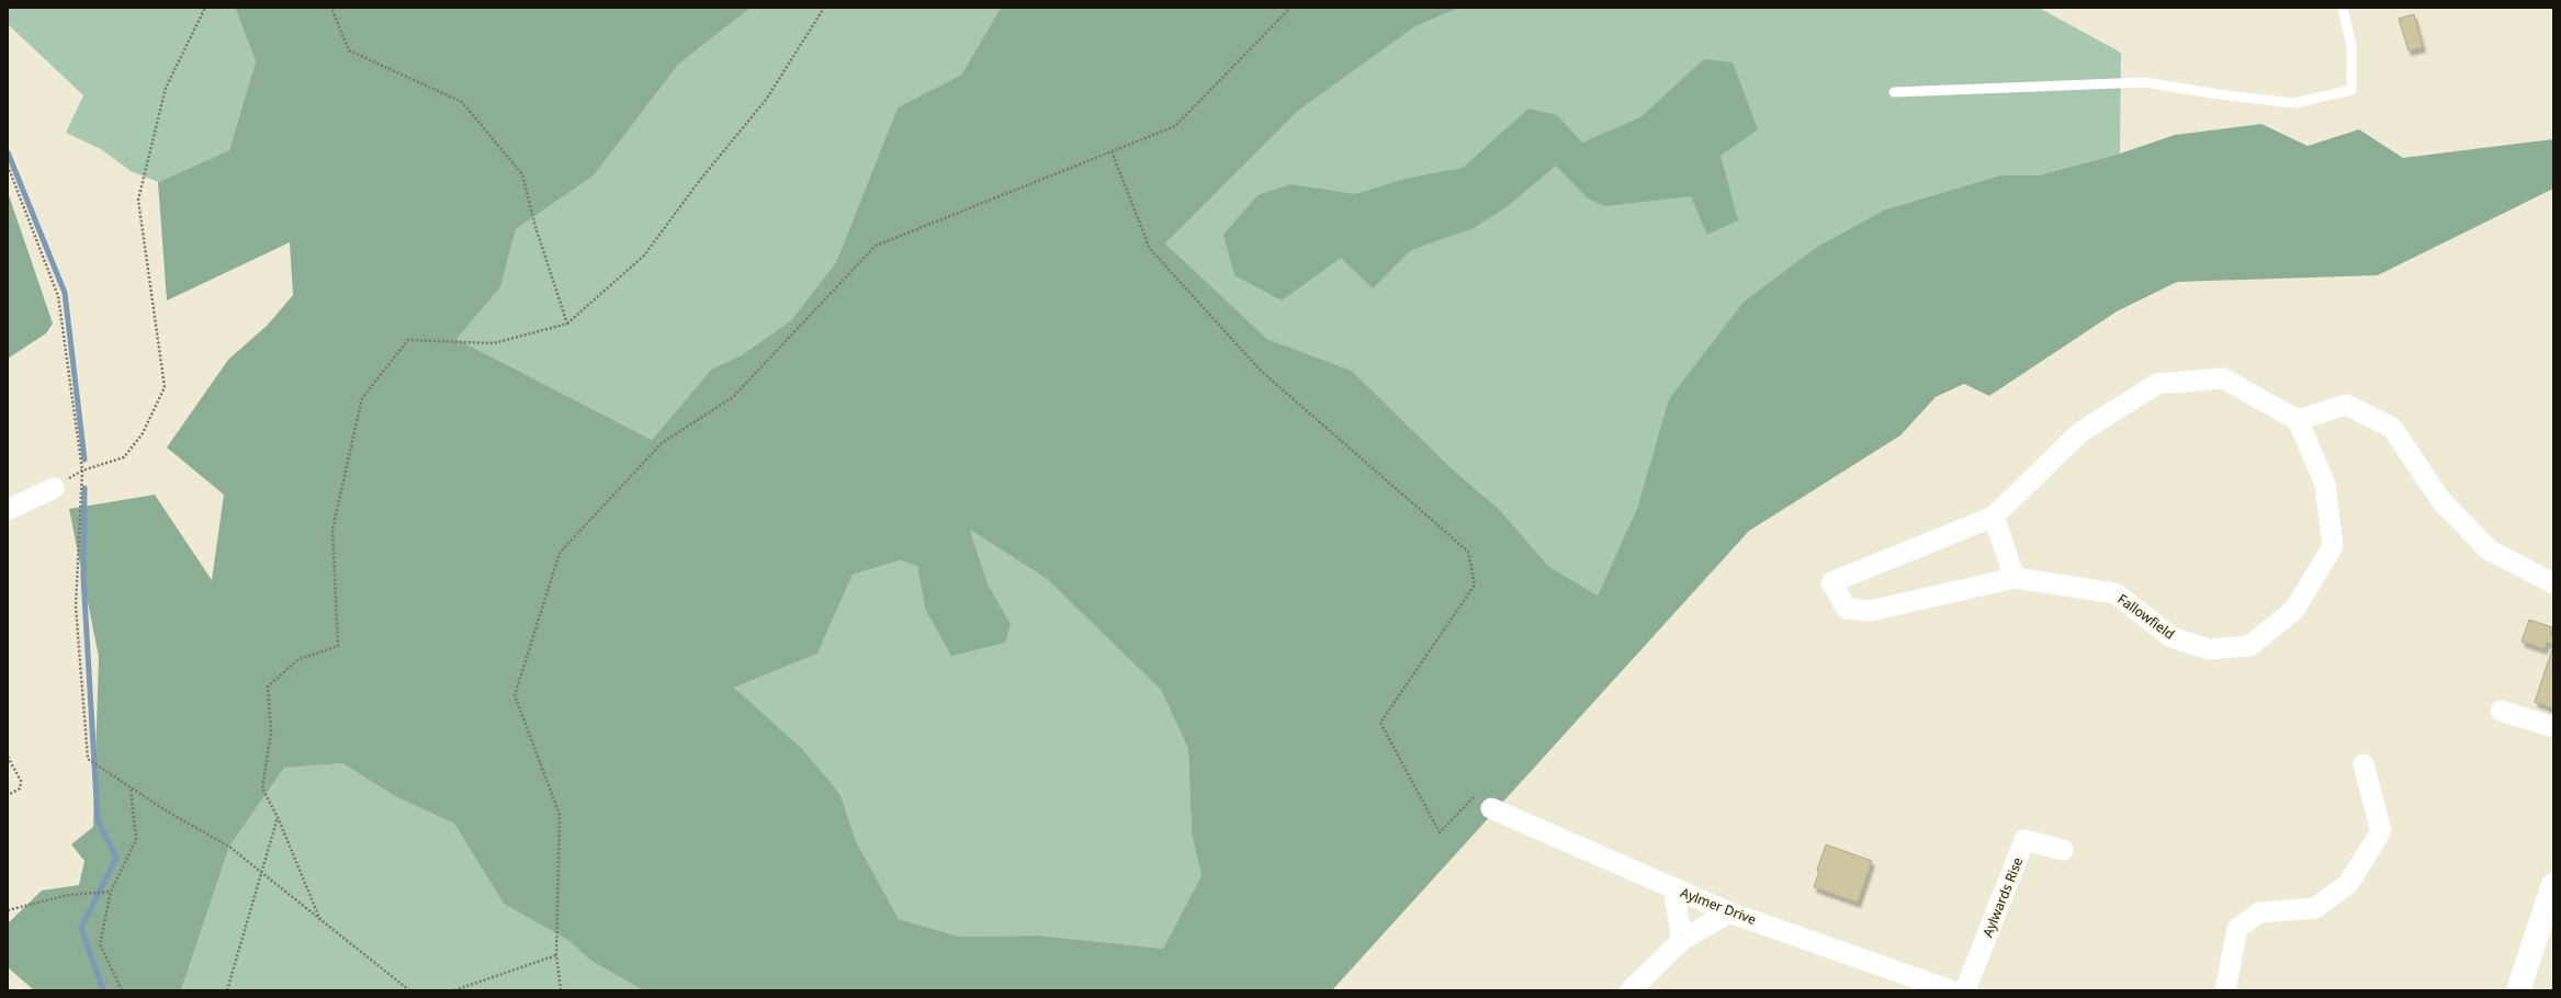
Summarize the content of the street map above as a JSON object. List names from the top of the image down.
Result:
{
  "streets": {
    "street": ["Fallowfield", "Aylwards Rise", "Aylmer Drive"]
  }
}
